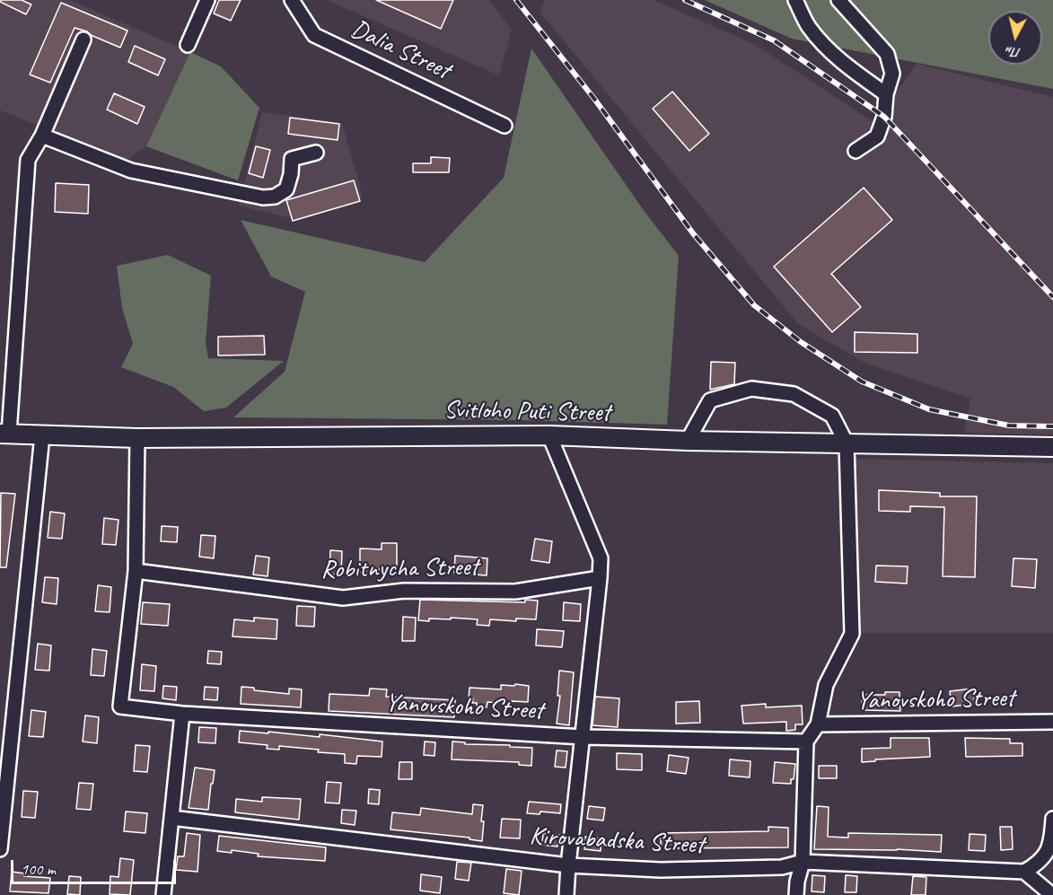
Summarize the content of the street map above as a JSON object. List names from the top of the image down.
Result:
{
  "streets": {
    "main road": ["Svitloho Puti Street"],
    "street": [
      "Dalia Street",
      "Robitnycha Street",
      "Yanovskoho Street",
      "Kirovabadska Street"
    ]
  },
  "crossings": [
    ["Robitnycha Street", "Yanovskoho Street"]
  ],
  "scale_bar": "100 m",
  "north": "bottom"
}
